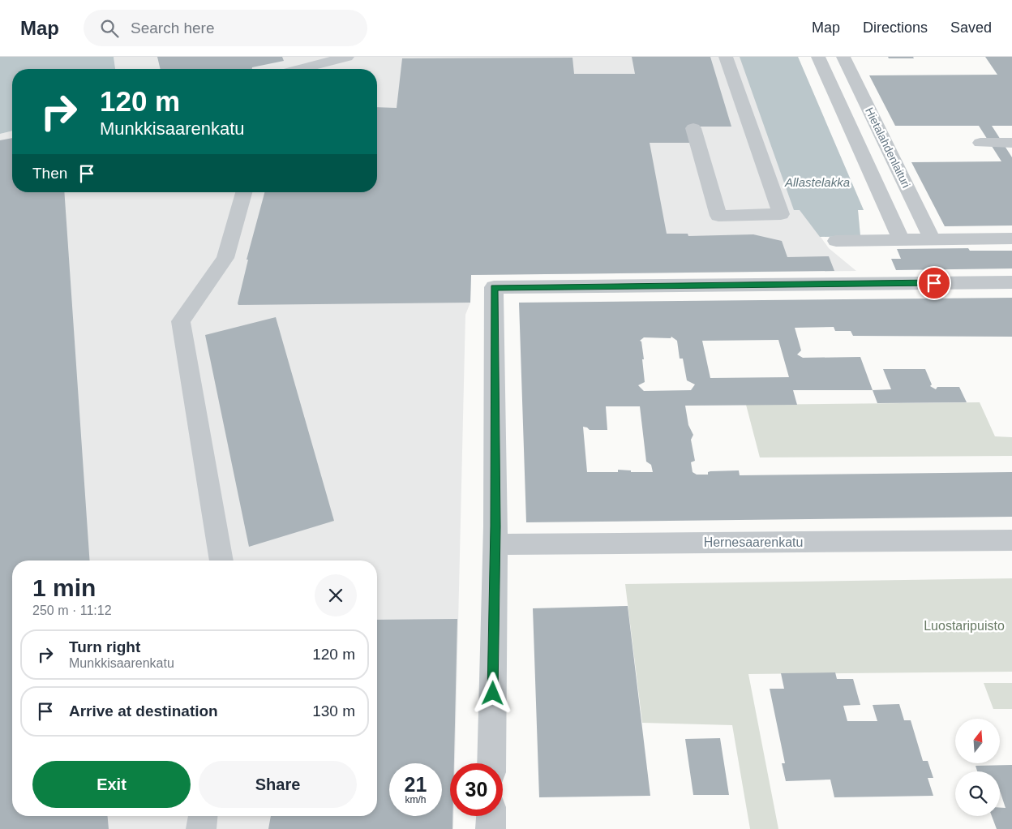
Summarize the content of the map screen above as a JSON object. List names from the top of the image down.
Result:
{
  "streets": {
    "street": ["Hietalahdenlaituri", "Hernesaarenkatu"]
  },
  "water": ["Allastelakka"],
  "parks": ["Luostaripuisto"],
  "north": "top",
  "page": {
    "header": "Map",
    "search": "Search here",
    "nav": ["Map", "Directions", "Saved"],
    "turn": ["120 m", "Munkkisaarenkatu"],
    "then": "Then",
    "heading": ["1 min", "250 m · 11:12"],
    "list": [
      {
        "name": "Turn right",
        "note": "Munkkisaarenkatu",
        "value": "120 m"
      },
      {
        "name": "Arrive at destination",
        "value": "130 m"
      }
    ],
    "buttons": ["Exit", "Share"],
    "speed": "21 km/h",
    "limit": "30"
  }
}
